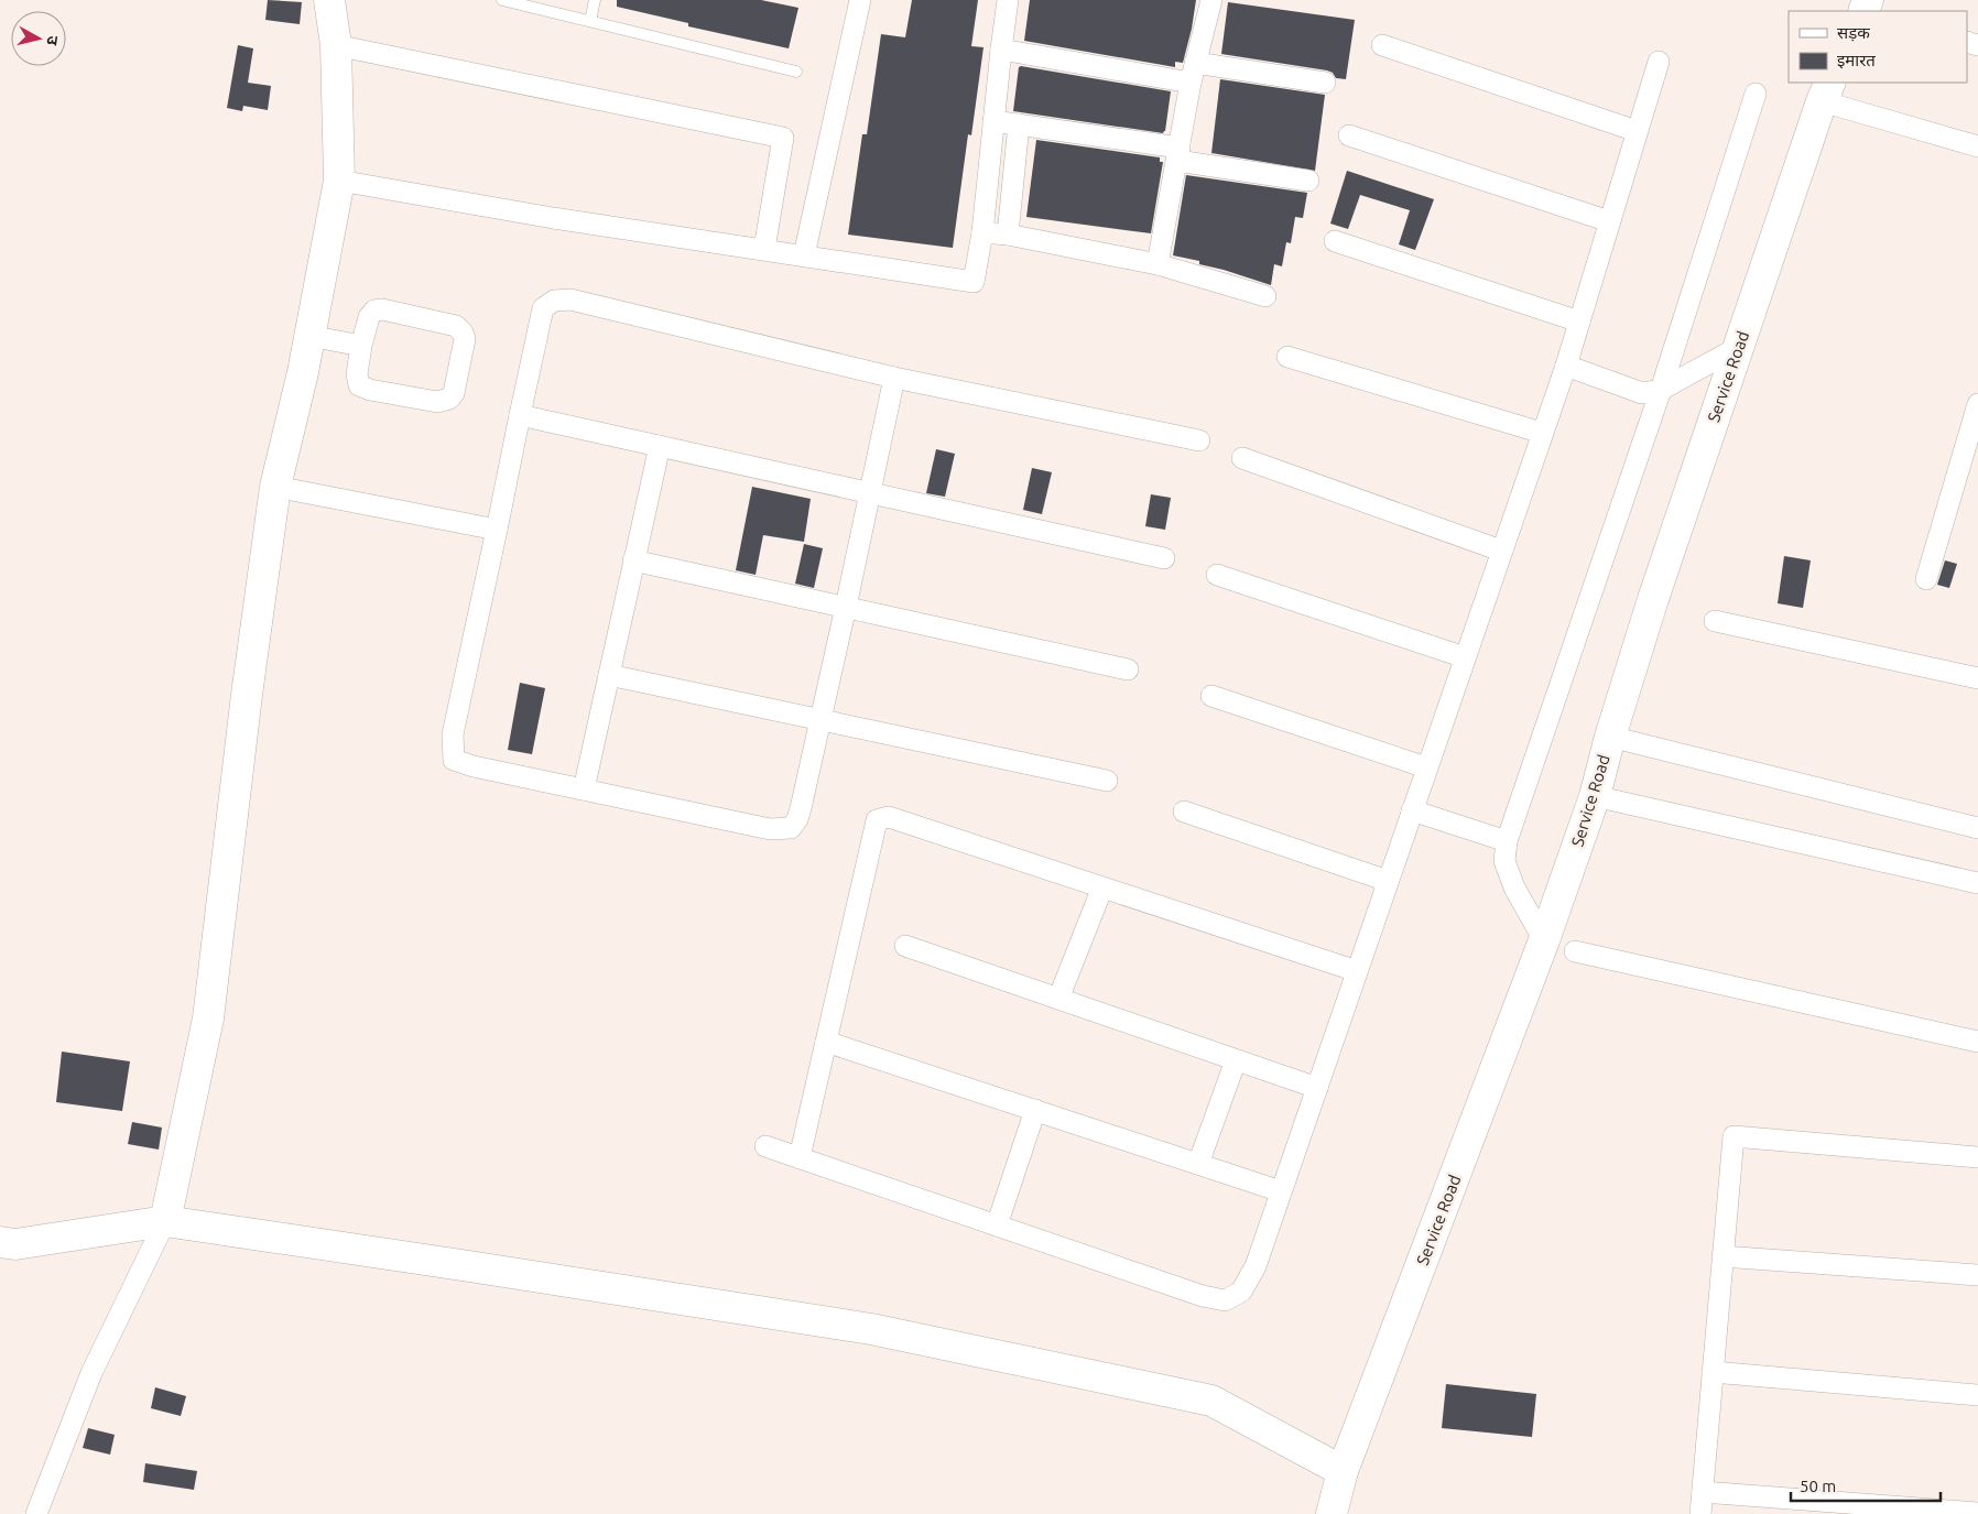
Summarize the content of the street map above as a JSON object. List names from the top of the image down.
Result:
{
  "streets": {
    "street": ["Service Road"]
  },
  "legend": ["सड़क", "इमारत"],
  "scale_bar": "50 m",
  "north": "right"
}
